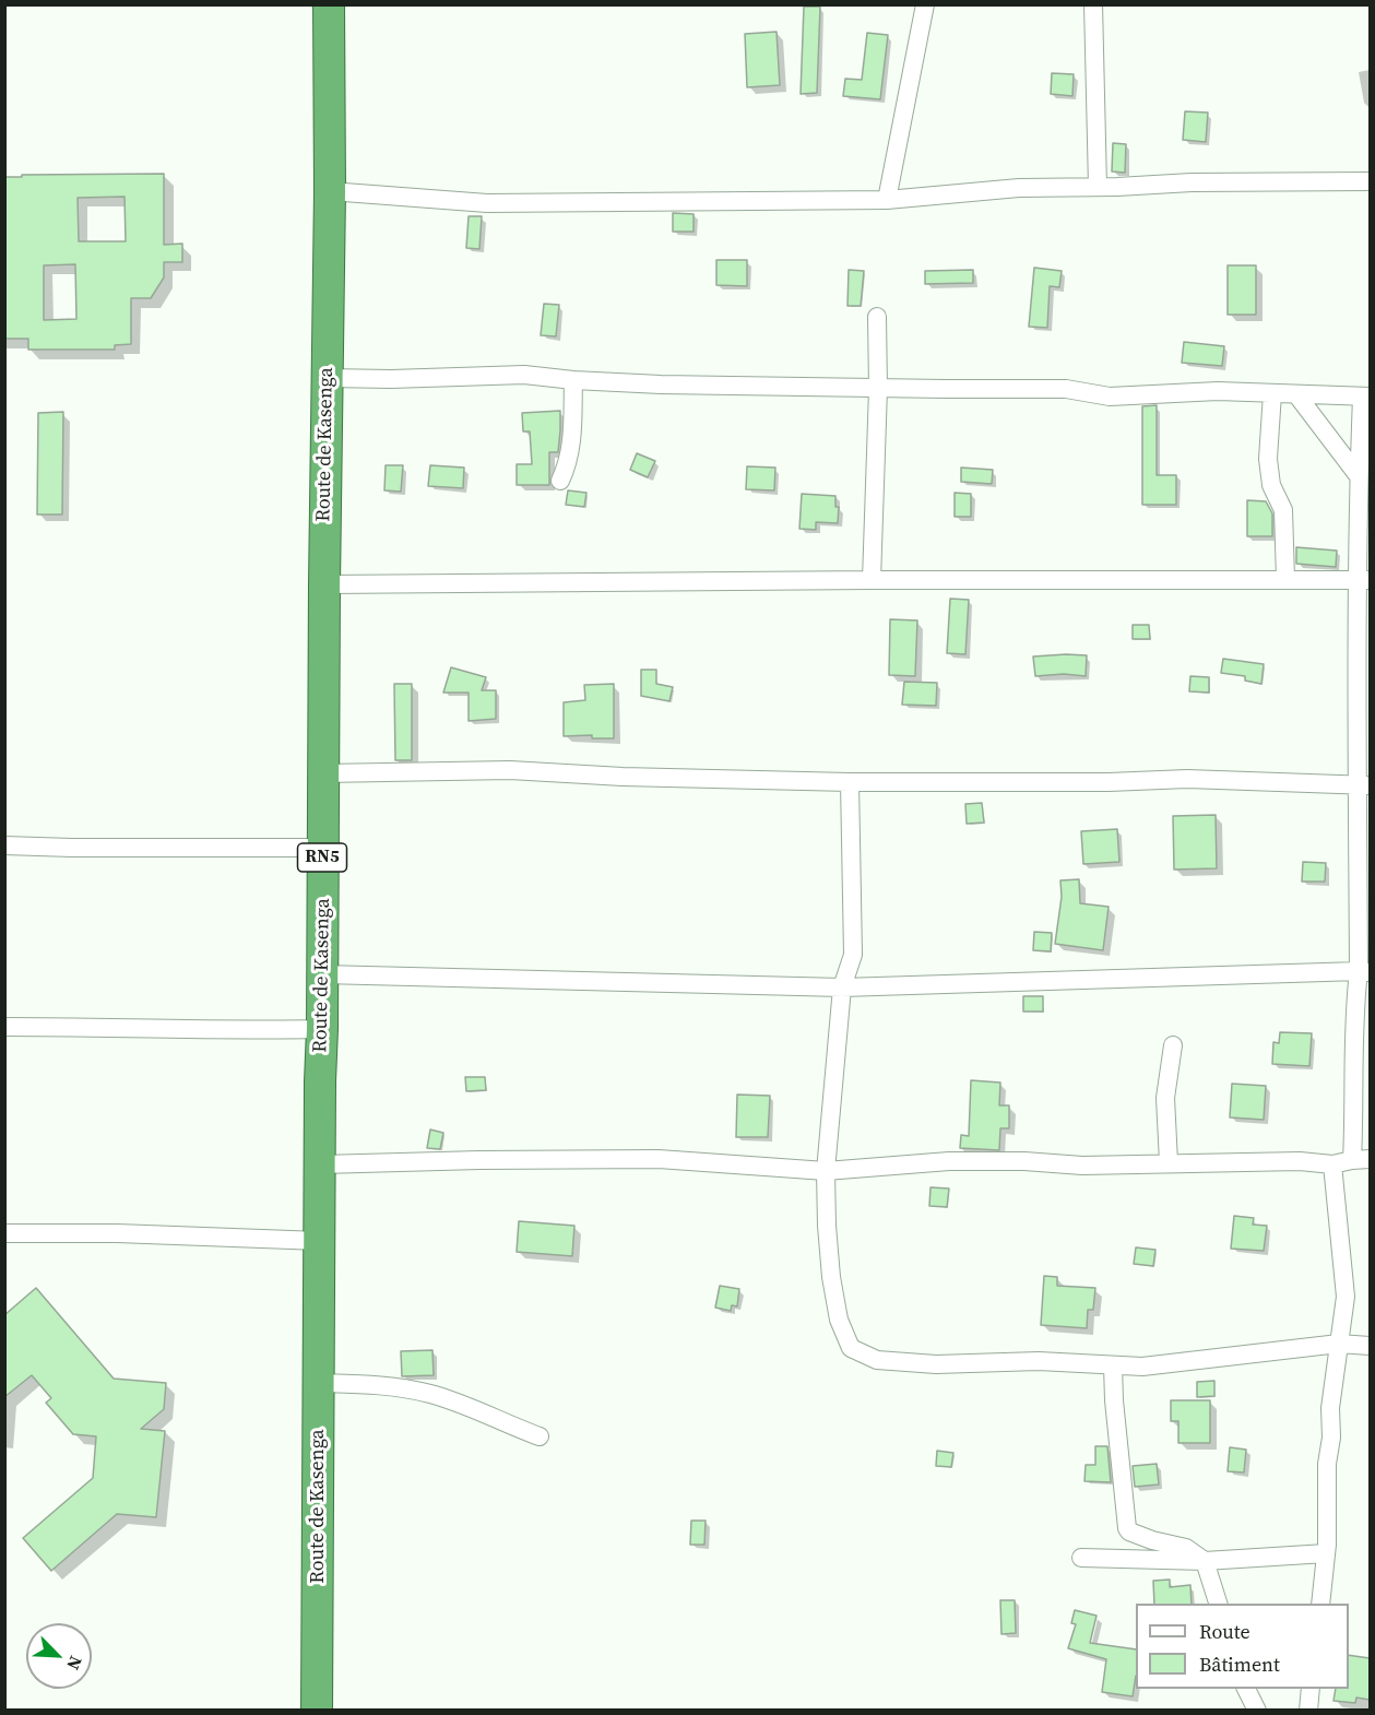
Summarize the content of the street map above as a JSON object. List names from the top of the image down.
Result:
{
  "streets": {
    "highway": ["Route de Kasenga", "RN5"]
  },
  "legend": ["Route", "Bâtiment"],
  "north": "bottom right"
}
